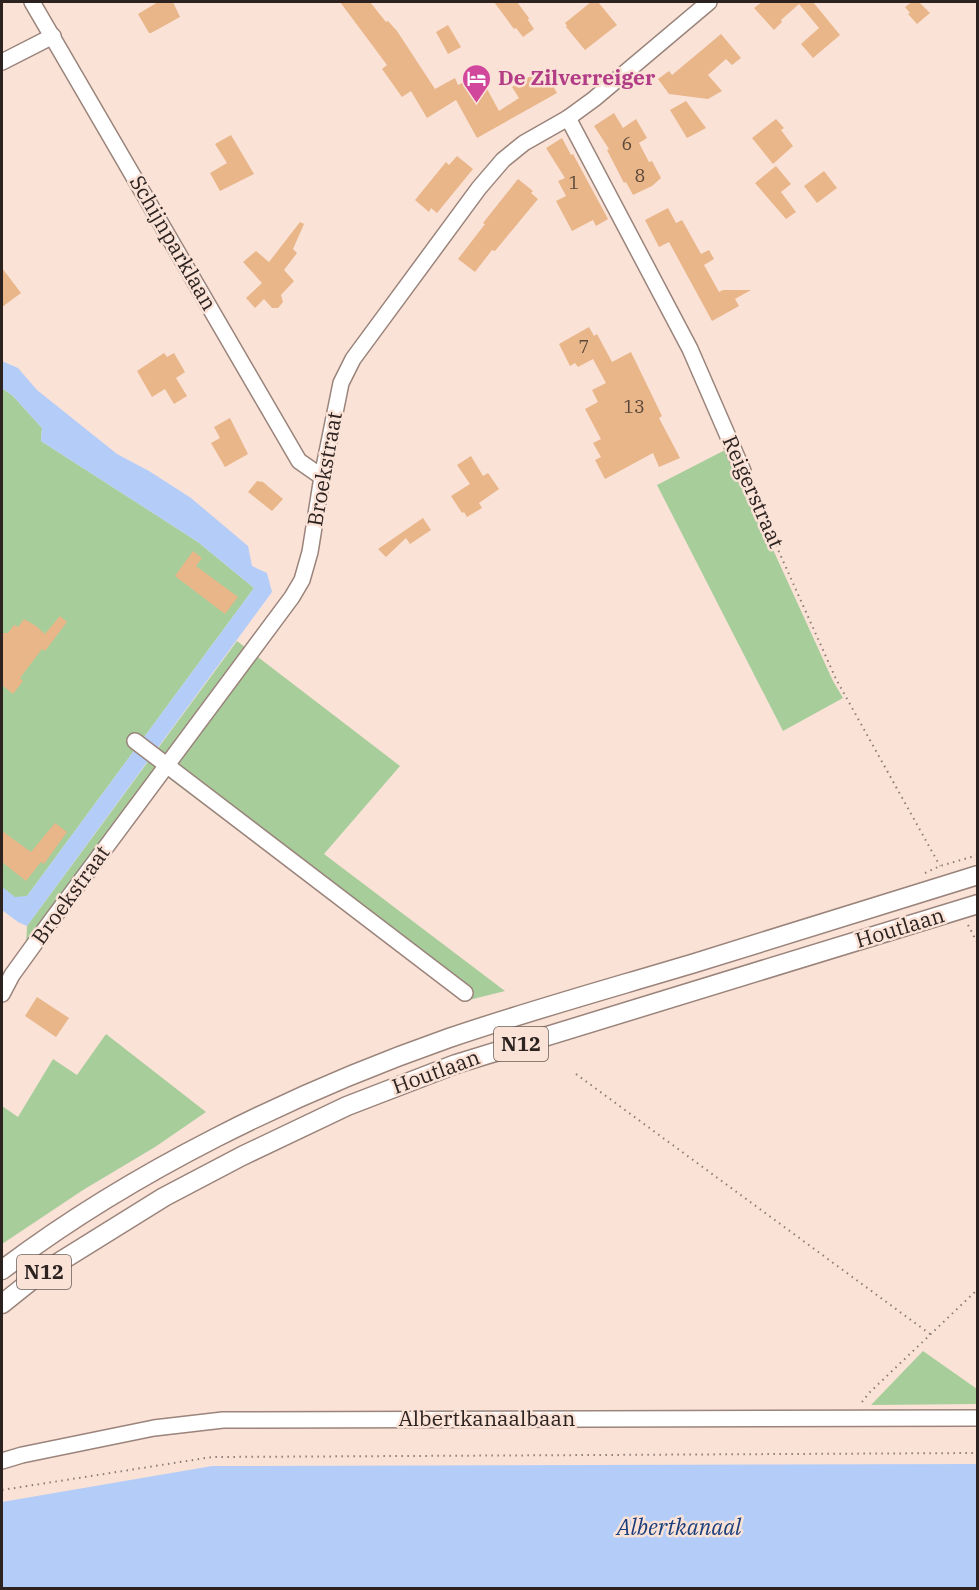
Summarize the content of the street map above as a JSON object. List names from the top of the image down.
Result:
{
  "streets": {
    "main road": ["Houtlaan", "N12"],
    "street": [
      "Schijnparklaan",
      "Broekstraat",
      "Reigerstraat",
      "Albertkanaalbaan"
    ]
  },
  "crossings": [
    ["Schijnparklaan", "Broekstraat"],
    ["Broekstraat", "Reigerstraat"]
  ],
  "water": ["Albertkanaal"],
  "places": {
    "hotel": ["De Zilverreiger"]
  },
  "house_numbers": [
    "6",
    "8",
    "1",
    "7",
    "13"
  ]
}
